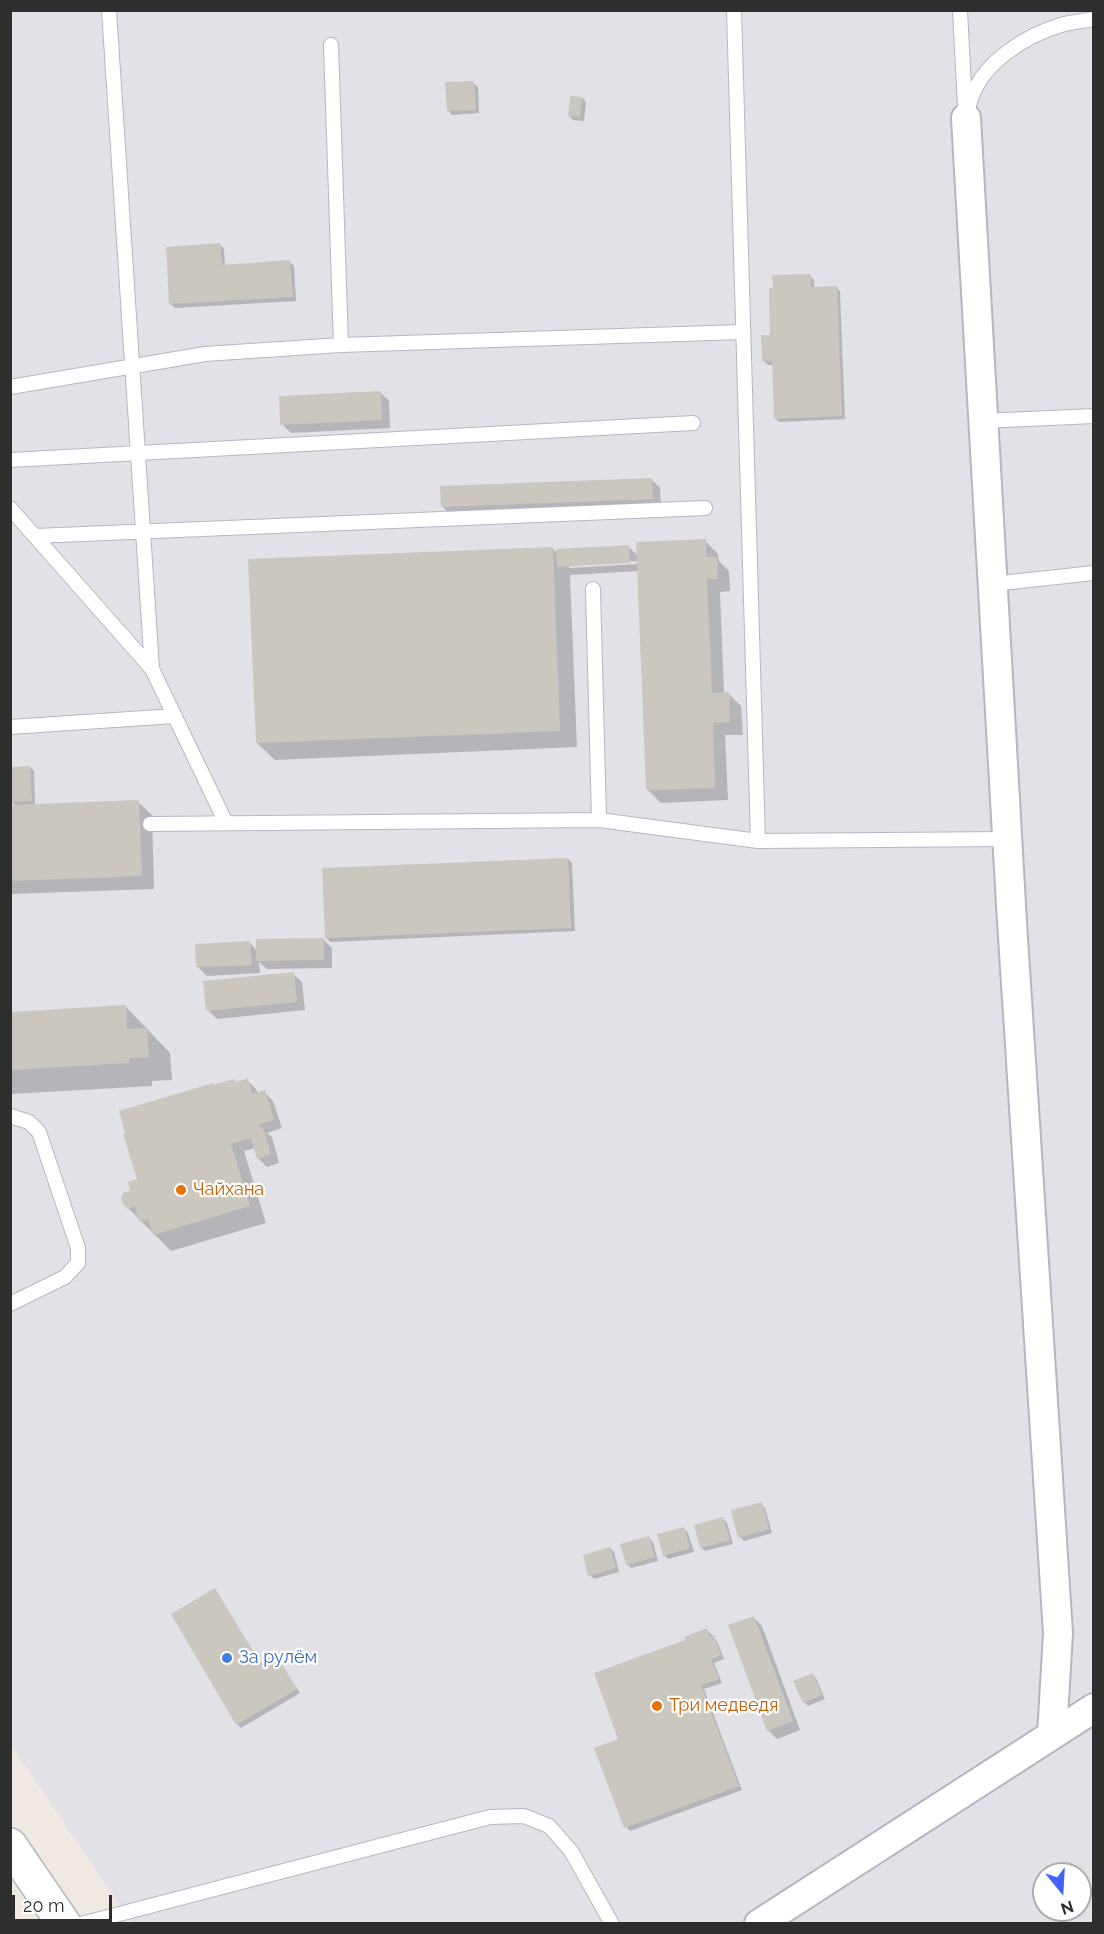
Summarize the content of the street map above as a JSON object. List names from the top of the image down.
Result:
{
  "places": ["Чайхана", "За рулём", "Три медведя"],
  "scale_bar": "20 m",
  "north": "bottom"
}
